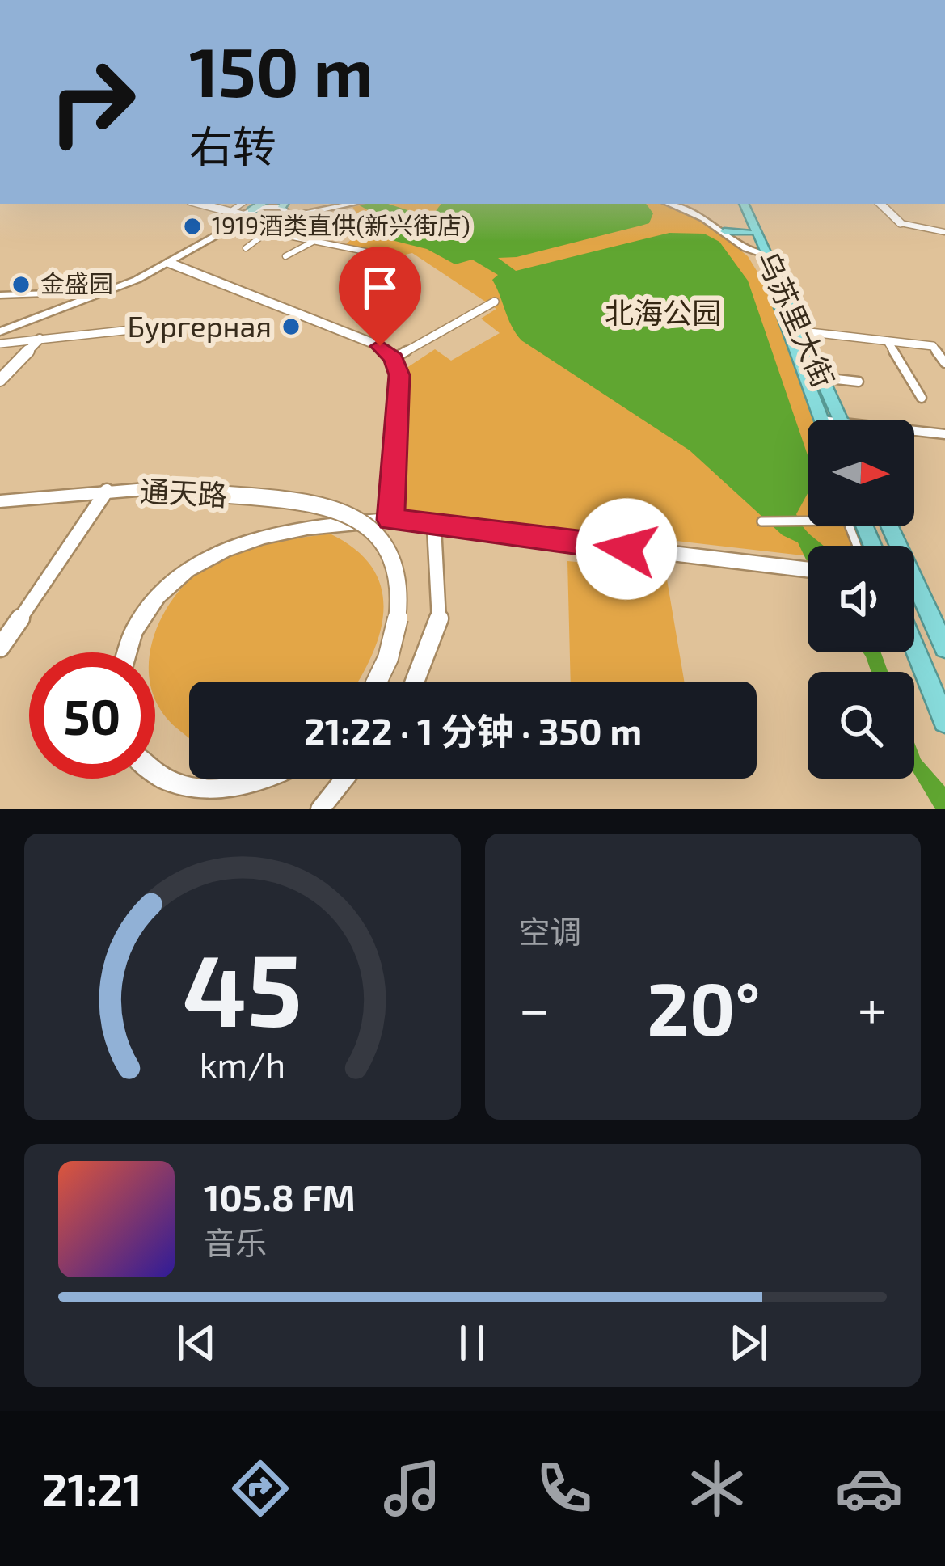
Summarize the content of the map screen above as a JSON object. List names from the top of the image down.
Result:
{
  "streets": {
    "highway": ["乌苏里大街"],
    "main road": ["通天路"]
  },
  "parks": ["北海公园"],
  "places": ["1919酒类直供(新兴街店)", "金盛园", "Бургерная"],
  "north": "right",
  "page": {
    "turn": ["150 m", "右转"],
    "limit": "50",
    "trip": "21:22 · 1 分钟 · 350 m",
    "tile": "空调",
    "heat": ["−", "20°", "+"],
    "song": ["105.8 FM", "音乐"],
    "tabs": "21:21",
    "gauge": ["45", "km/h"]
  }
}
